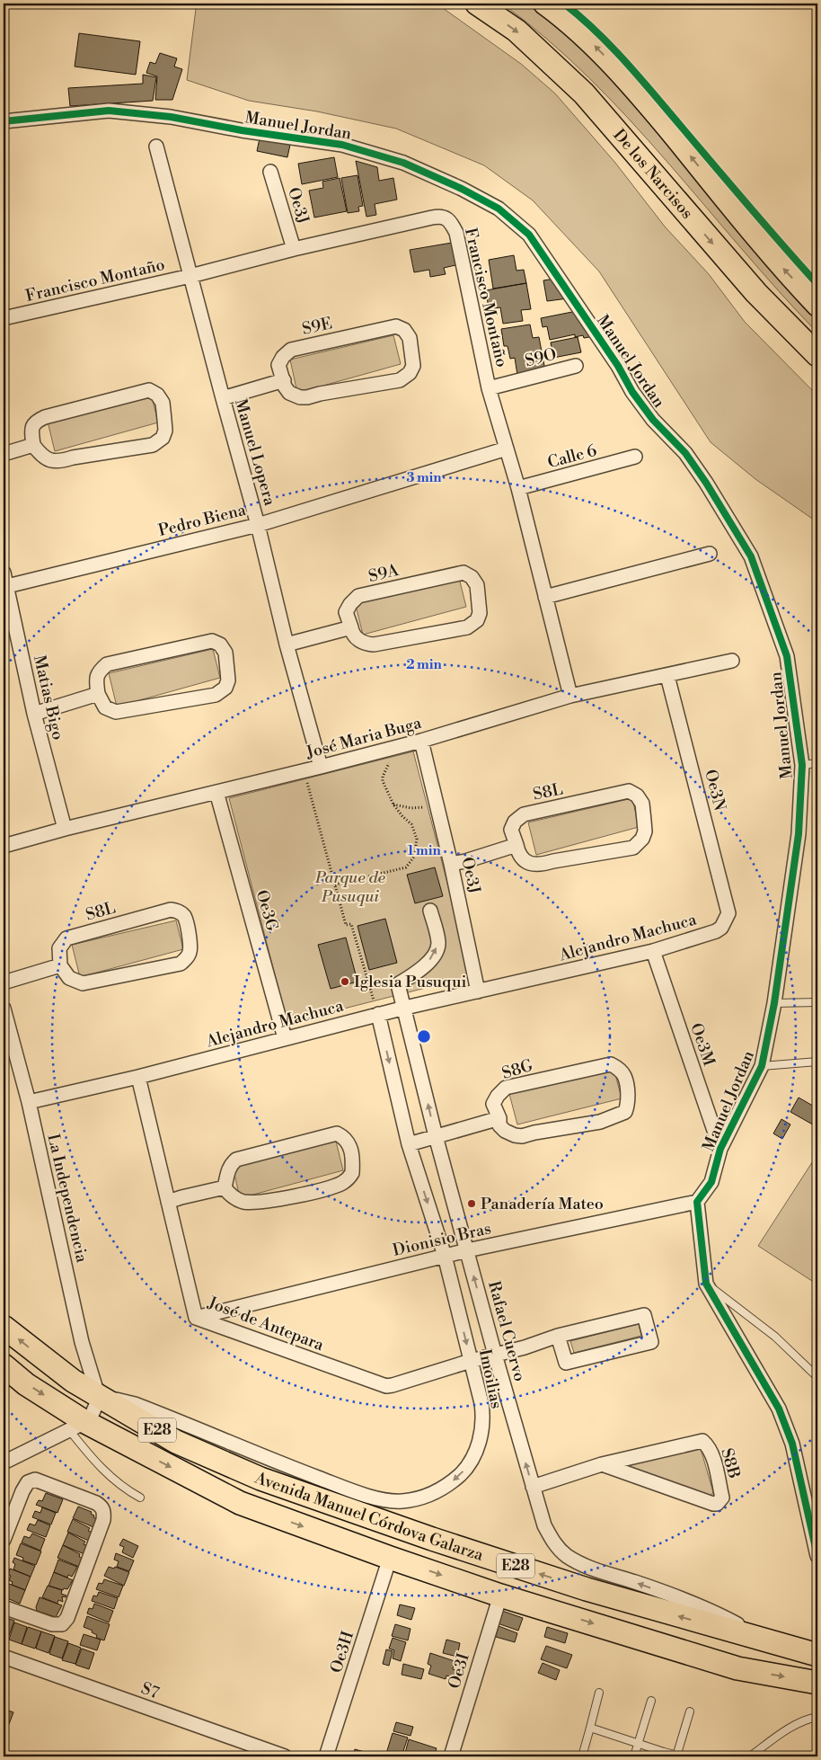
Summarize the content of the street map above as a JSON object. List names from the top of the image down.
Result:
{
  "streets": {
    "main road": ["De los Narcisos", "E28", "Avenida Manuel Córdova Galarza"],
    "street": [
      "Manuel Jordan",
      "Oe3J",
      "Francisco Montaño",
      "S9E",
      "S9O",
      "Manuel Lopera",
      "Calle 6",
      "Pedro Biena",
      "S9A",
      "Matias Bigo",
      "José Maria Buga",
      "Oe3N",
      "S8L",
      "Oe3G",
      "Alejandro Machuca",
      "Oe3M",
      "S8G",
      "La Independencia",
      "Dionisio Bras",
      "José de Antepara",
      "Rafael Cuervo",
      "Imoilias",
      "S8B",
      "Oe3H",
      "Oe3I",
      "S7"
    ]
  },
  "crossings": [
    ["Manuel Jordan", "Oe3M"],
    ["Manuel Jordan", "Dionisio Bras"],
    ["Oe3J", "Francisco Montaño"],
    ["Oe3J", "José Maria Buga"],
    ["Oe3J", "Alejandro Machuca"],
    ["Francisco Montaño", "S9O"],
    ["Francisco Montaño", "Manuel Lopera"],
    ["Francisco Montaño", "Calle 6"],
    ["Francisco Montaño", "Pedro Biena"],
    ["Francisco Montaño", "José Maria Buga"],
    ["Manuel Lopera", "Pedro Biena"],
    ["Manuel Lopera", "José Maria Buga"],
    ["Pedro Biena", "Matias Bigo"],
    ["Matias Bigo", "José Maria Buga"],
    ["José Maria Buga", "Oe3N"],
    ["José Maria Buga", "Oe3G"],
    ["Oe3N", "Alejandro Machuca"],
    ["Oe3G", "Alejandro Machuca"],
    ["Alejandro Machuca", "Oe3M"],
    ["Alejandro Machuca", "La Independencia"],
    ["Alejandro Machuca", "José de Antepara"],
    ["Alejandro Machuca", "Rafael Cuervo"],
    ["Alejandro Machuca", "Imoilias"],
    ["La Independencia", "Imoilias"],
    ["La Independencia", "Avenida Manuel Córdova Galarza"],
    ["Dionisio Bras", "José de Antepara"],
    ["Dionisio Bras", "Rafael Cuervo"],
    ["Dionisio Bras", "Imoilias"],
    ["José de Antepara", "Rafael Cuervo"],
    ["José de Antepara", "Imoilias"],
    ["Rafael Cuervo", "S8B"],
    ["Rafael Cuervo", "Avenida Manuel Córdova Galarza"],
    ["Imoilias", "Avenida Manuel Córdova Galarza"],
    ["Avenida Manuel Córdova Galarza", "Oe3H"],
    ["Avenida Manuel Córdova Galarza", "Oe3I"]
  ],
  "one_way": ["Rafael Cuervo"],
  "parks": ["Parque de Pusuqui"],
  "places": ["Iglesia Pusuqui", "Panadería Mateo"],
  "rings": ["3 min", "2 min", "1 min"]
}
